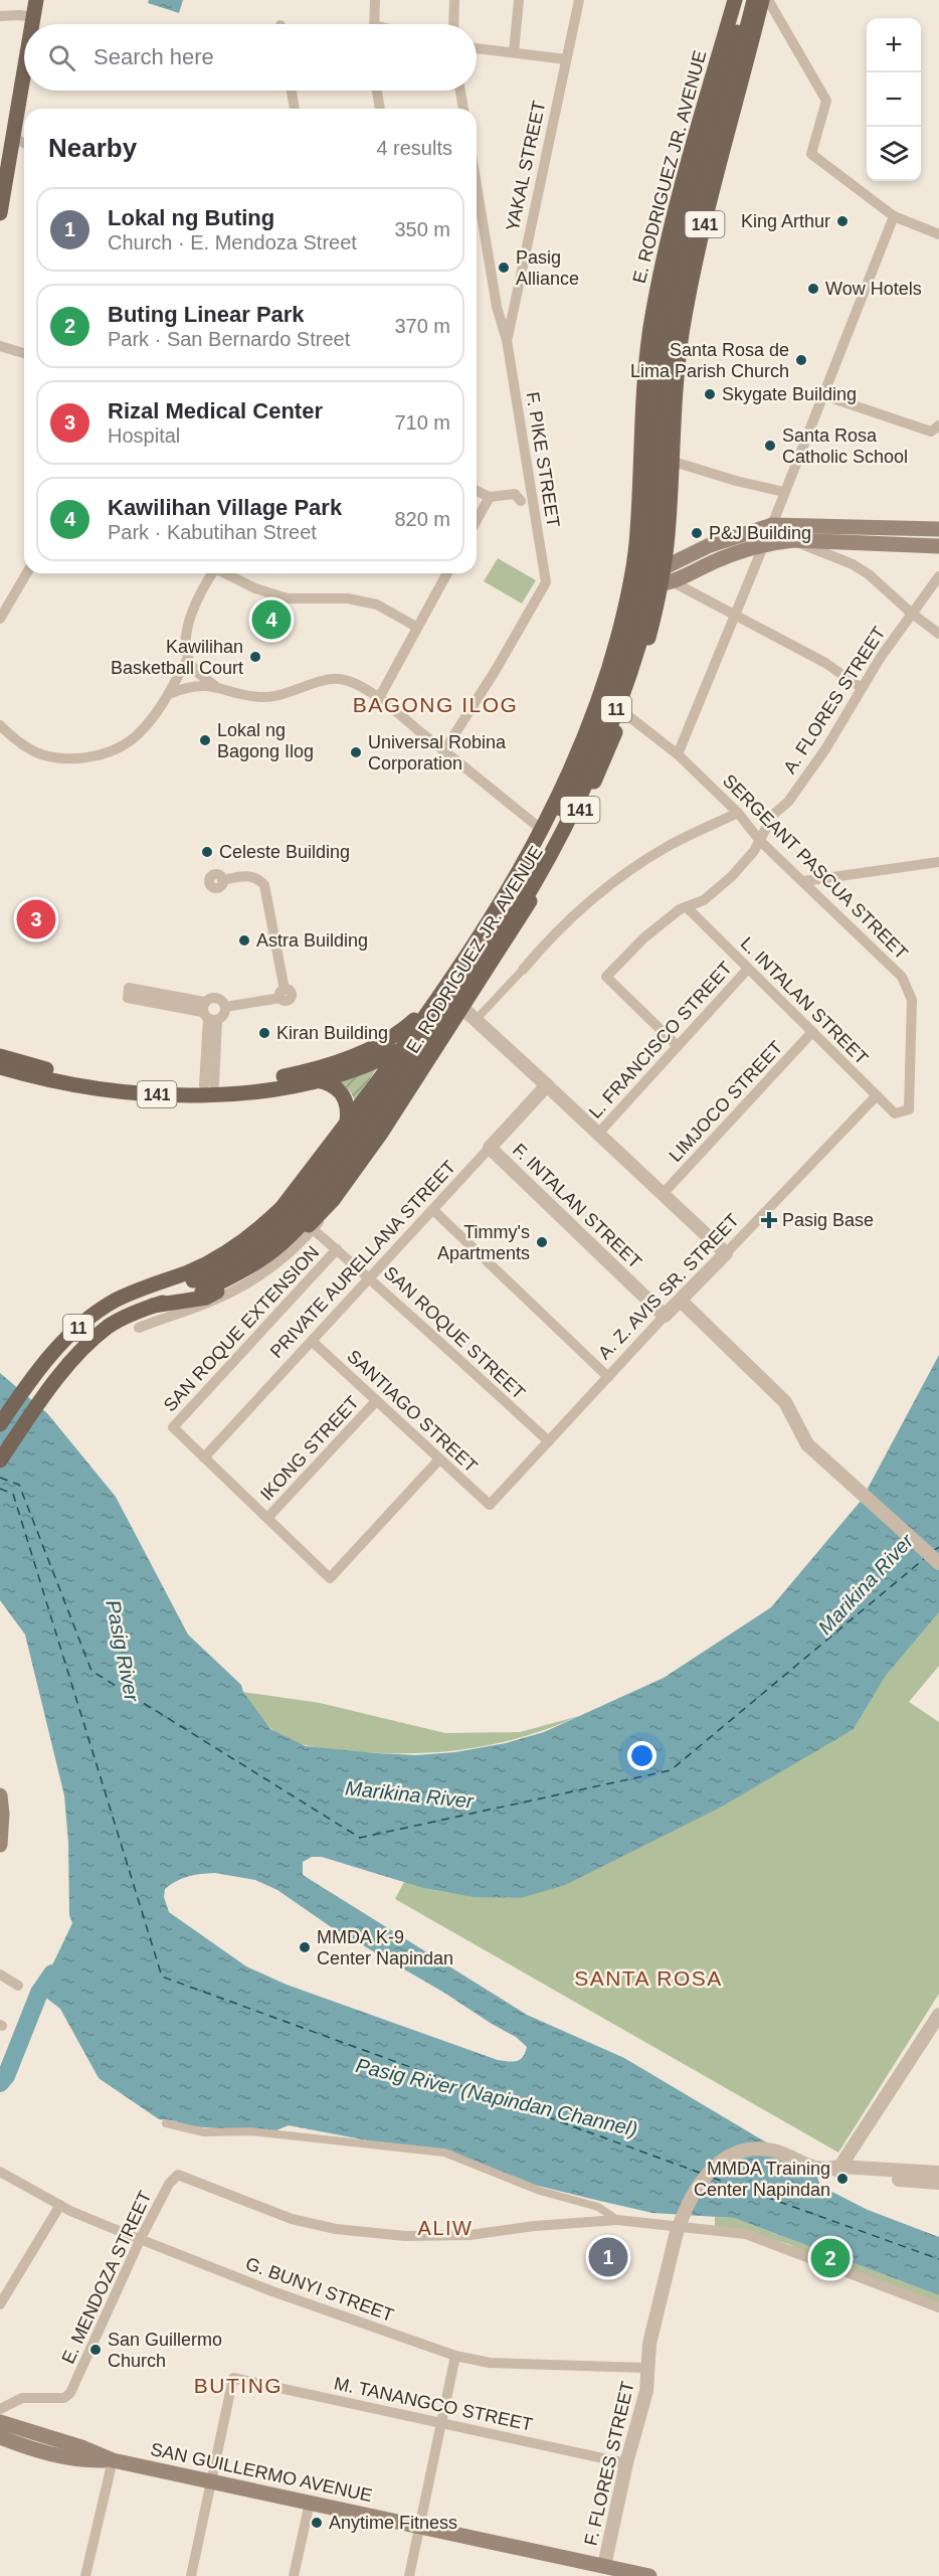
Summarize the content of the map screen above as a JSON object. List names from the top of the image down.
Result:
{
  "streets": {
    "main road": [
      "E. RODRIGUEZ JR. AVENUE",
      "141",
      "11",
      "SAN GUILLERMO AVENUE"
    ],
    "street": [
      "YAKAL STREET",
      "F. PIKE STREET",
      "A. FLORES STREET",
      "SERGEANT PASCUA STREET",
      "L. INTALAN STREET",
      "L. FRANCISCO STREET",
      "LIMJOCO STREET",
      "F. INTALAN STREET",
      "PRIVATE AURELLANA STREET",
      "A. Z. AVIS SR. STREET",
      "SAN ROQUE EXTENSION",
      "SAN ROQUE STREET",
      "SANTIAGO STREET",
      "IKONG STREET",
      "E. MENDOZA STREET",
      "G. BUNYI STREET",
      "M. TANANGCO STREET",
      "F. FLORES STREET"
    ]
  },
  "crossings": [
    ["YAKAL STREET", "F. PIKE STREET"],
    ["E. RODRIGUEZ JR. AVENUE", "141"],
    ["E. RODRIGUEZ JR. AVENUE", "11"],
    ["E. RODRIGUEZ JR. AVENUE", "SERGEANT PASCUA STREET"],
    ["E. RODRIGUEZ JR. AVENUE", "SAN ROQUE EXTENSION"],
    ["A. FLORES STREET", "SERGEANT PASCUA STREET"],
    ["A. FLORES STREET", "L. INTALAN STREET"],
    ["A. FLORES STREET", "L. FRANCISCO STREET"],
    ["SERGEANT PASCUA STREET", "L. INTALAN STREET"],
    ["L. INTALAN STREET", "L. FRANCISCO STREET"],
    ["L. INTALAN STREET", "LIMJOCO STREET"],
    ["L. INTALAN STREET", "A. Z. AVIS SR. STREET"],
    ["F. INTALAN STREET", "PRIVATE AURELLANA STREET"],
    ["F. INTALAN STREET", "A. Z. AVIS SR. STREET"],
    ["PRIVATE AURELLANA STREET", "SAN ROQUE EXTENSION"],
    ["PRIVATE AURELLANA STREET", "SAN ROQUE STREET"],
    ["PRIVATE AURELLANA STREET", "SANTIAGO STREET"],
    ["A. Z. AVIS SR. STREET", "SAN ROQUE STREET"],
    ["A. Z. AVIS SR. STREET", "SANTIAGO STREET"],
    ["SAN ROQUE EXTENSION", "SAN ROQUE STREET"],
    ["SANTIAGO STREET", "IKONG STREET"],
    ["E. MENDOZA STREET", "G. BUNYI STREET"],
    ["E. MENDOZA STREET", "F. FLORES STREET"],
    ["G. BUNYI STREET", "F. FLORES STREET"],
    ["M. TANANGCO STREET", "F. FLORES STREET"],
    ["M. TANANGCO STREET", "SAN GUILLERMO AVENUE"],
    ["F. FLORES STREET", "SAN GUILLERMO AVENUE"]
  ],
  "districts": [
    "BAGONG ILOG",
    "SANTA ROSA",
    "ALIW",
    "BUTING"
  ],
  "water": ["Marikina River", "Pasig River", "Pasig River (Napindan Channel)"],
  "places": {
    "other": [
      "King Arthur",
      "Pasig Alliance",
      "Wow Hotels",
      "Santa Rosa de Lima Parish Church",
      "Skygate Building",
      "Santa Rosa Catholic School",
      "P&J Building",
      "Kawilihan Basketball Court",
      "Lokal ng Bagong Ilog",
      "Universal Robina Corporation",
      "Celeste Building",
      "Astra Building",
      "Kiran Building",
      "Timmy's Apartments",
      "MMDA K-9 Center Napindan",
      "MMDA Training Center Napindan",
      "San Guillermo Church",
      "Anytime Fitness"
    ],
    "health": ["Pasig Base"]
  },
  "page": {
    "map_buttons": ["+", "−"],
    "search": "Search here",
    "heading": ["Nearby", "4 results"],
    "list": [
      {
        "mark": "1",
        "name": "Lokal ng Buting",
        "note": "Church · E. Mendoza Street",
        "value": "350 m"
      },
      {
        "mark": "2",
        "name": "Buting Linear Park",
        "note": "Park · San Bernardo Street",
        "value": "370 m"
      },
      {
        "mark": "3",
        "name": "Rizal Medical Center",
        "note": "Hospital",
        "value": "710 m"
      },
      {
        "mark": "4",
        "name": "Kawilihan Village Park",
        "note": "Park · Kabutihan Street",
        "value": "820 m"
      }
    ],
    "pins": [
      "4",
      "3",
      "1",
      "2"
    ]
  }
}
